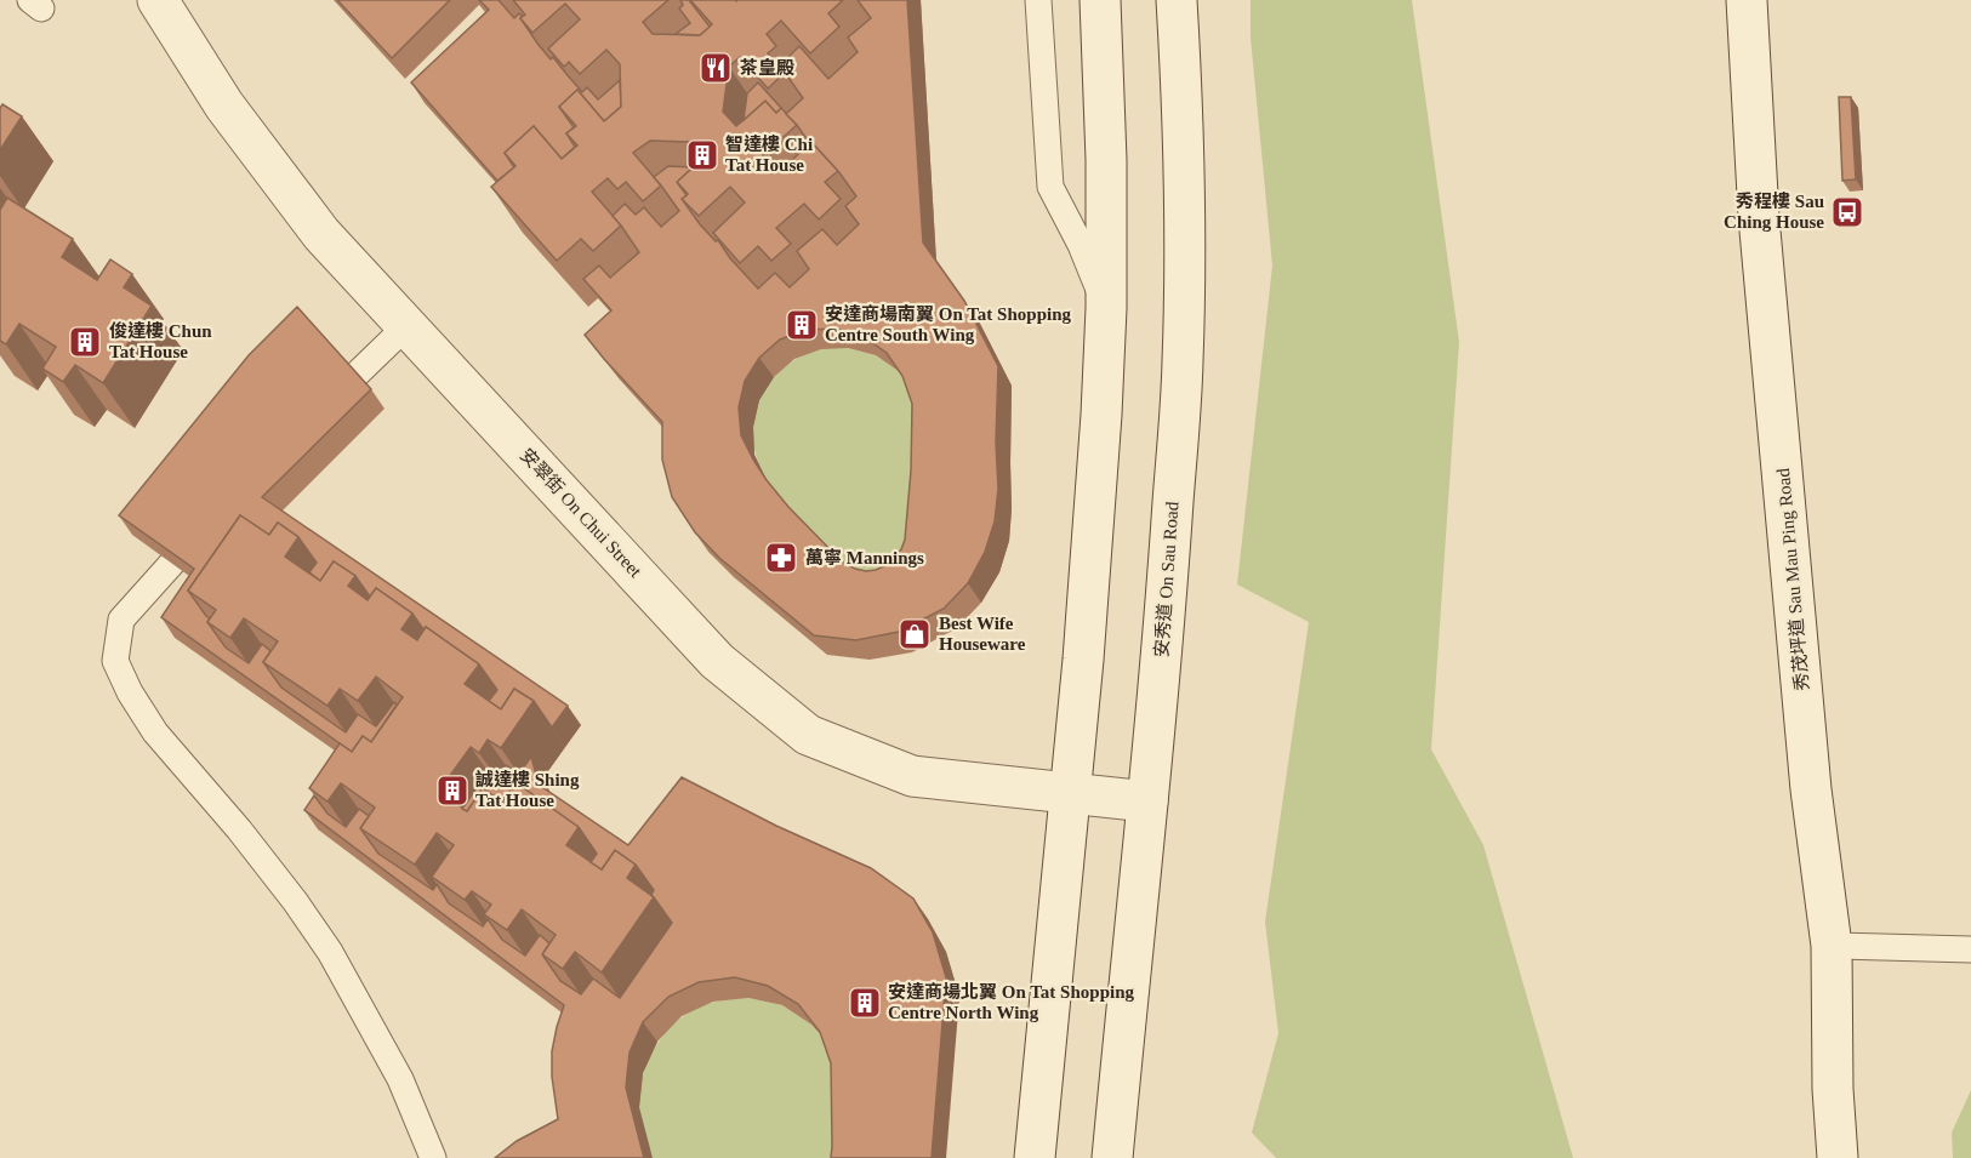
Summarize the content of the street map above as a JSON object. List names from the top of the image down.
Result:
{
  "streets": {
    "main road": ["安翠街 On Chui Street", "安秀道 On Sau Road", "秀茂坪道 Sau Mau Ping Road"]
  },
  "crossings": [
    ["安翠街 On Chui Street", "安秀道 On Sau Road"]
  ],
  "places": {
    "restaurant": ["茶皇殿"],
    "building": [
      "智達樓 Chi Tat House",
      "安達商場南翼 On Tat Shopping Centre South Wing",
      "俊達樓 Chun Tat House",
      "誠達樓 Shing Tat House",
      "安達商場北翼 On Tat Shopping Centre North Wing"
    ],
    "bus stop": ["秀程樓 Sau Ching House"],
    "pharmacy": ["萬寧 Mannings"],
    "shop": ["Best Wife Houseware"]
  }
}
